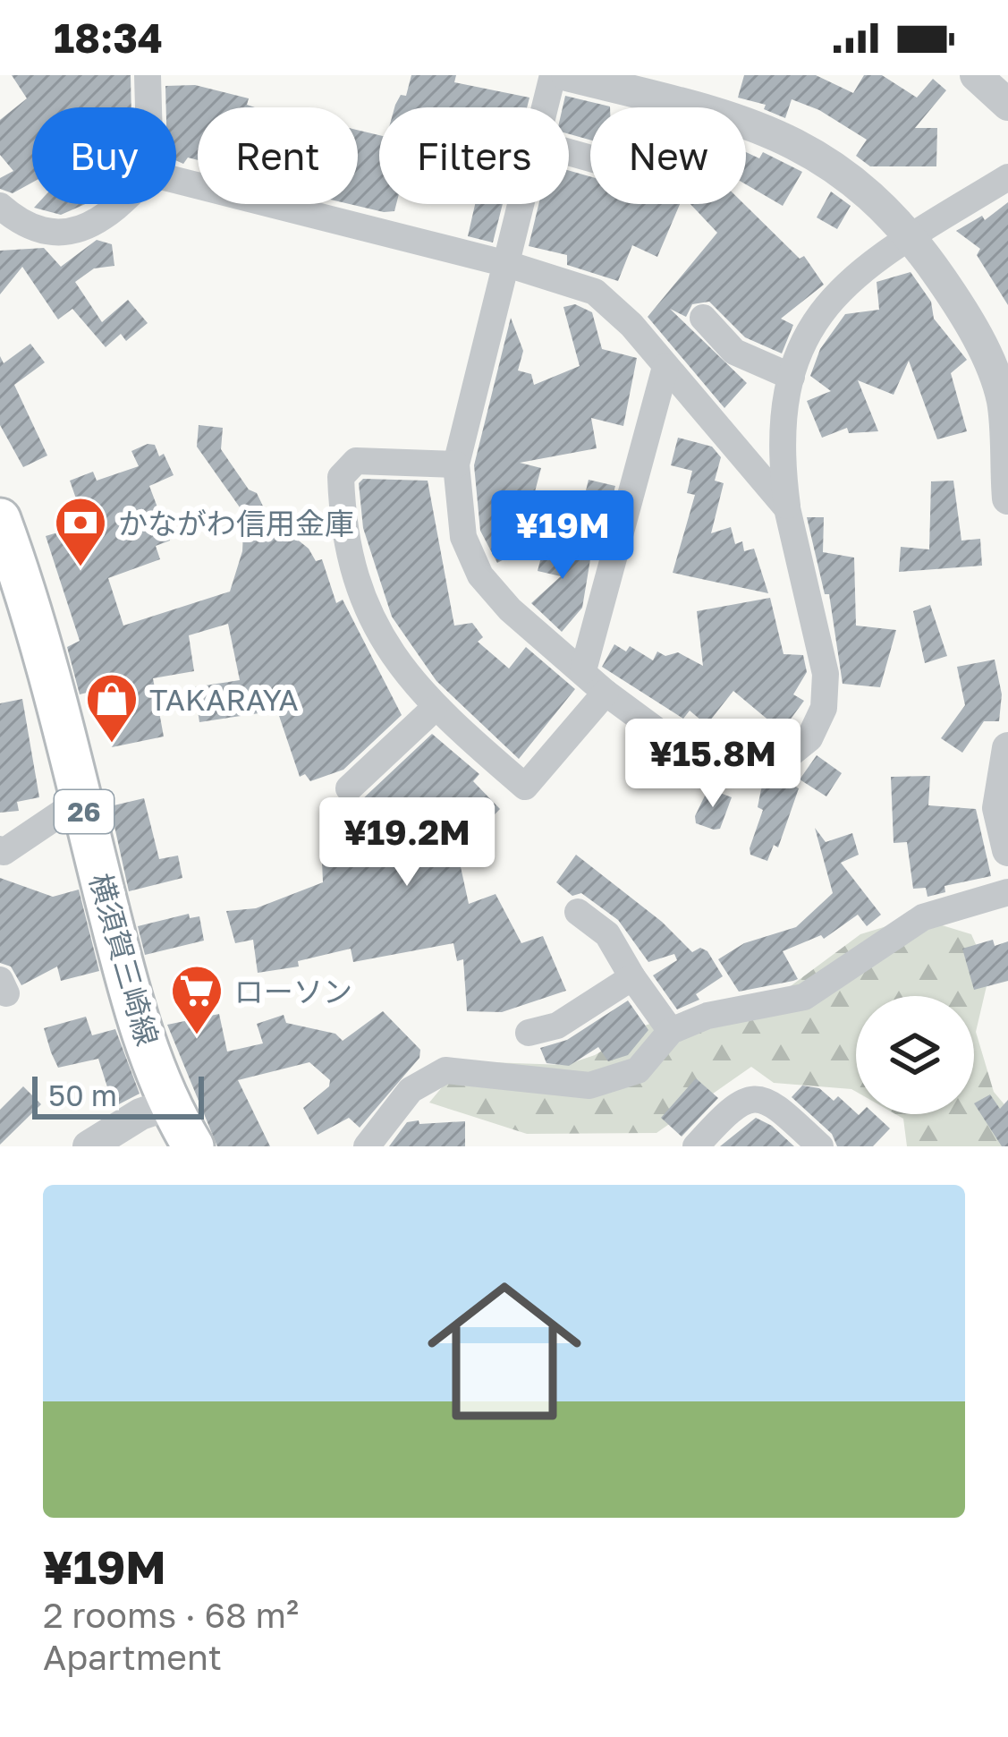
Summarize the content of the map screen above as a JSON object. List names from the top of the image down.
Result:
{
  "streets": {
    "main road": ["26", "横須賀三崎線"]
  },
  "places": {
    "bank": ["かながわ信用金庫"],
    "shop": ["TAKARAYA"],
    "supermarket": ["ローソン"]
  },
  "scale_bar": "50 m",
  "page": {
    "status": "18:34",
    "chip": [
      "Buy",
      "Rent",
      "Filters",
      "New"
    ],
    "price": ["¥19M", "¥15.8M", "¥19.2M"],
    "scale": "50 m",
    "list": [
      {
        "name": "¥19M",
        "note": "2 rooms · 68 m² · Apartment"
      }
    ]
  }
}
